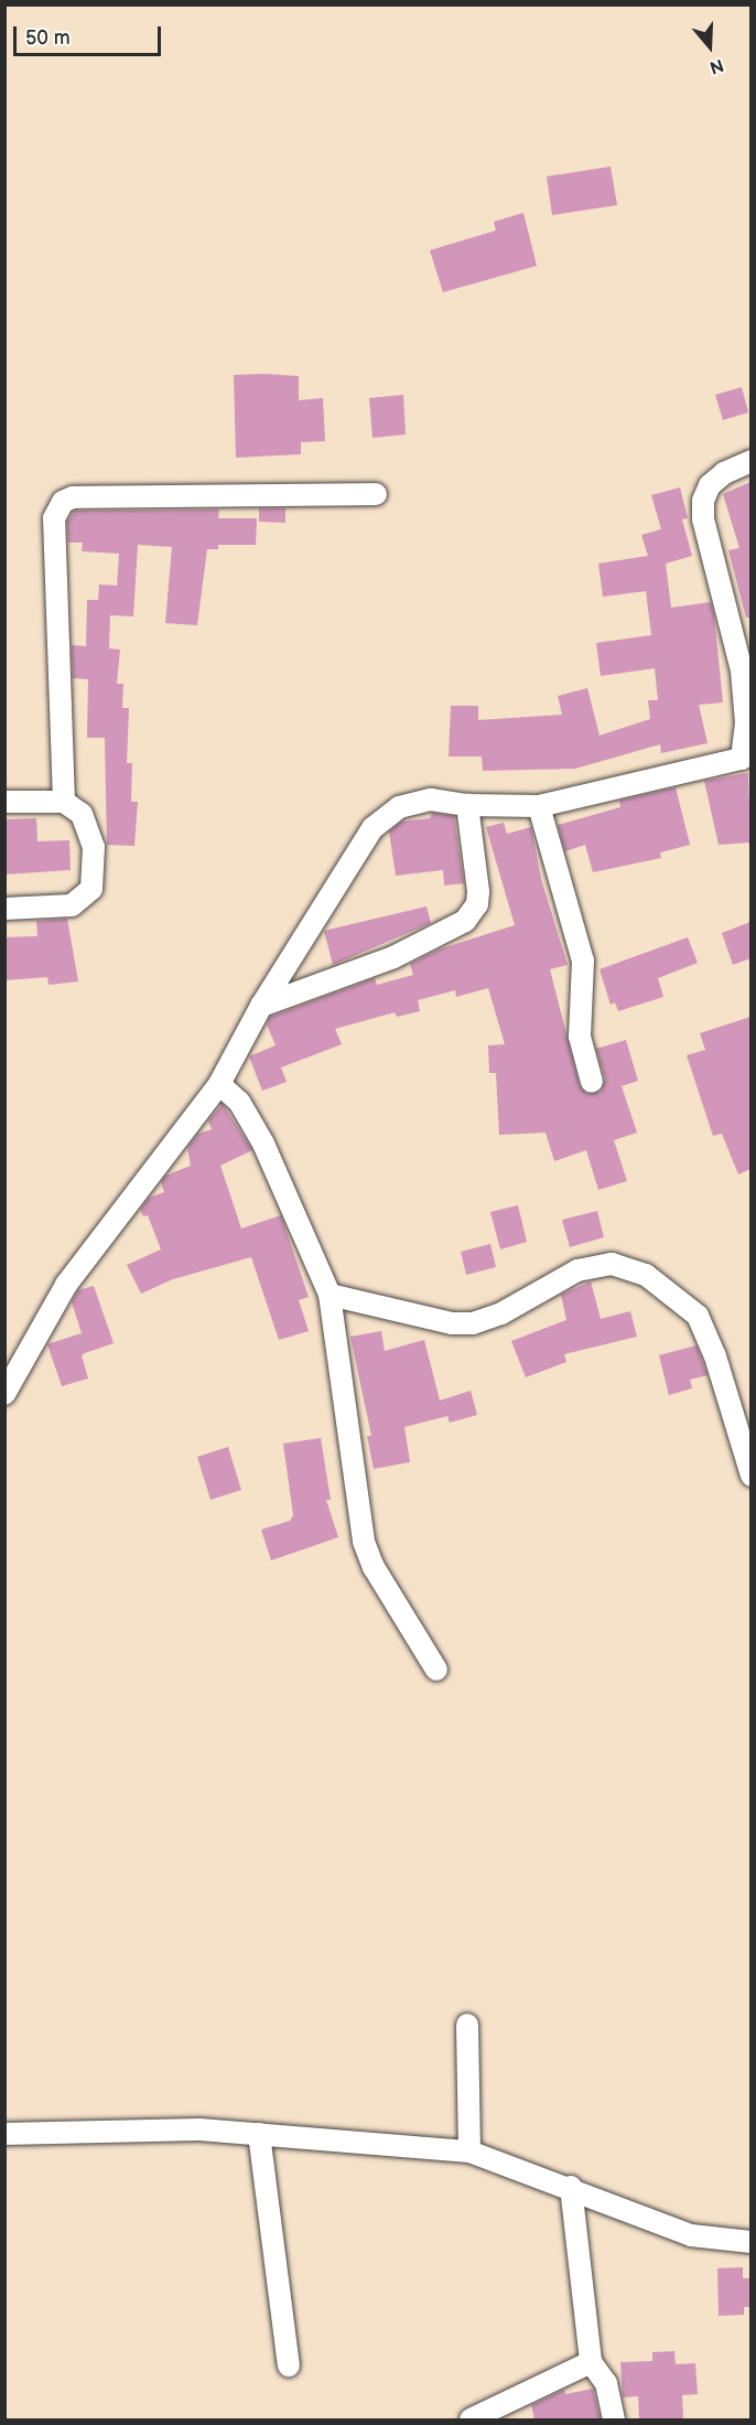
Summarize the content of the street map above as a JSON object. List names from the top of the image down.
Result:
{
  "scale_bar": "50 m",
  "north": "bottom"
}
